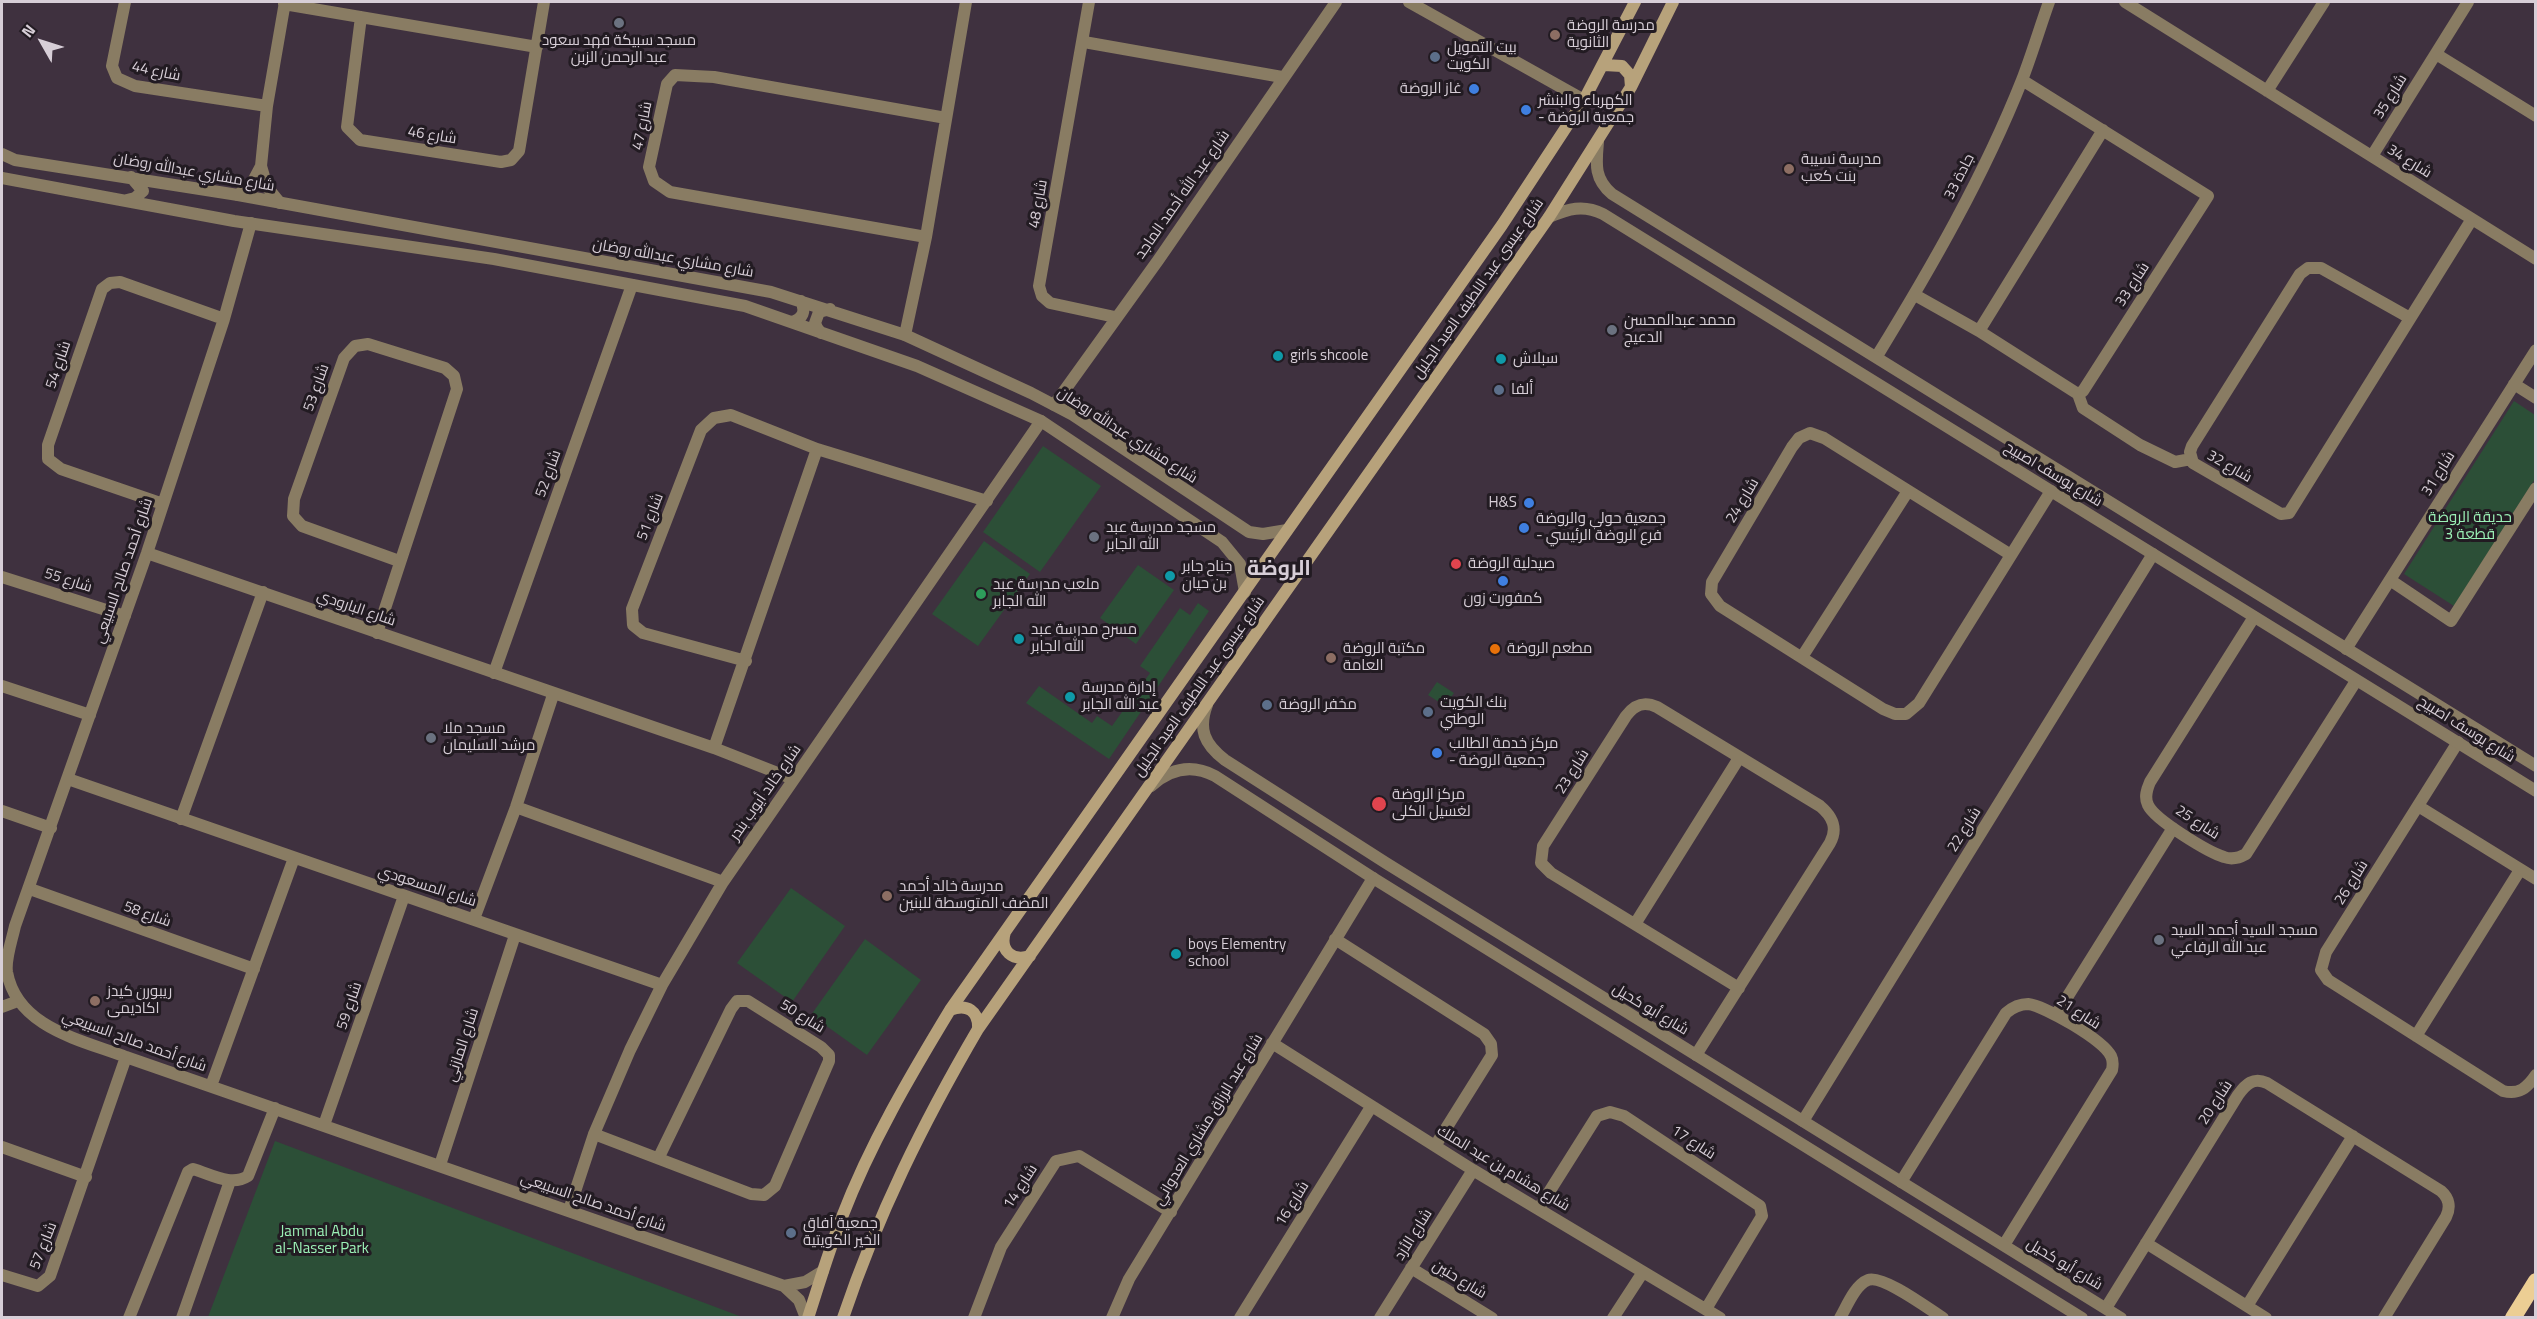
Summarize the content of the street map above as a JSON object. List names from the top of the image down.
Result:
{
  "streets": {
    "main road": ["شارع عيسى عبد اللطيف العبد الجليل"],
    "street": [
      "شارع 44",
      "شارع 35",
      "شارع 47",
      "شارع 46",
      "شارع 34",
      "شارع مشاري عبدالله روضان",
      "جادة 33",
      "شارع عبد الله أحمد الماجد",
      "شارع 48",
      "شارع 33",
      "شارع 54",
      "شارع 53",
      "شارع 32",
      "شارع 52",
      "شارع 31",
      "شارع يوسف اصبيح",
      "شارع 24",
      "شارع 51",
      "شارع أحمد صالح السبيعي",
      "شارع 55",
      "شارع البارودي",
      "شارع 23",
      "شارع خالد أيوب بندر",
      "شارع 25",
      "شارع 22",
      "شارع 26",
      "شارع المسعودي",
      "شارع 58",
      "شارع 59",
      "شارع أبو كحيل",
      "شارع 21",
      "شارع 50",
      "شارع المازني",
      "شارع 20",
      "شارع عبد الرزاق مشاري العدواني",
      "شارع 17",
      "شارع هشام بن عبد الملك",
      "شارع 14",
      "شارع 16",
      "شارع الأزد",
      "شارع 57",
      "شارع حنين"
    ]
  },
  "crossings": [
    ["شارع 35", "شارع 34"],
    ["شارع 34", "شارع 32"],
    ["شارع مشاري عبدالله روضان", "شارع عبد الله أحمد الماجد"],
    ["شارع مشاري عبدالله روضان", "شارع عيسى عبد اللطيف العبد الجليل"],
    ["جادة 33", "شارع 33"],
    ["جادة 33", "شارع يوسف اصبيح"],
    ["شارع عبد الله أحمد الماجد", "شارع 48"],
    ["شارع عيسى عبد اللطيف العبد الجليل", "شارع يوسف اصبيح"],
    ["شارع عيسى عبد اللطيف العبد الجليل", "شارع أبو كحيل"],
    ["شارع 54", "شارع أحمد صالح السبيعي"],
    ["شارع 53", "شارع البارودي"],
    ["شارع 52", "شارع البارودي"],
    ["شارع 31", "شارع يوسف اصبيح"],
    ["شارع يوسف اصبيح", "شارع 24"],
    ["شارع يوسف اصبيح", "شارع 25"],
    ["شارع يوسف اصبيح", "شارع 22"],
    ["شارع يوسف اصبيح", "شارع 26"],
    ["شارع 51", "شارع خالد أيوب بندر"],
    ["شارع أحمد صالح السبيعي", "شارع 55"],
    ["شارع أحمد صالح السبيعي", "شارع البارودي"],
    ["شارع أحمد صالح السبيعي", "شارع خالد أيوب بندر"],
    ["شارع أحمد صالح السبيعي", "شارع المسعودي"],
    ["شارع أحمد صالح السبيعي", "شارع 58"],
    ["شارع أحمد صالح السبيعي", "شارع 59"],
    ["شارع أحمد صالح السبيعي", "شارع المازني"],
    ["شارع أحمد صالح السبيعي", "شارع 57"],
    ["شارع البارودي", "شارع خالد أيوب بندر"],
    ["شارع 23", "شارع أبو كحيل"],
    ["شارع خالد أيوب بندر", "شارع المسعودي"],
    ["شارع خالد أيوب بندر", "شارع 50"],
    ["شارع 22", "شارع أبو كحيل"],
    ["شارع المسعودي", "شارع 59"],
    ["شارع المسعودي", "شارع المازني"],
    ["شارع أبو كحيل", "شارع 21"],
    ["شارع أبو كحيل", "شارع 20"],
    ["شارع عبد الرزاق مشاري العدواني", "شارع هشام بن عبد الملك"],
    ["شارع عبد الرزاق مشاري العدواني", "شارع 14"],
    ["شارع 17", "شارع هشام بن عبد الملك"],
    ["شارع هشام بن عبد الملك", "شارع 16"],
    ["شارع هشام بن عبد الملك", "شارع الأزد"],
    ["شارع الأزد", "شارع حنين"]
  ],
  "districts": ["الروضة"],
  "parks": ["حديقة الروضة قطعة 3", "Jammal Abdu al-Nasser Park"],
  "places": [
    "مسجد سبيكة فهد سعود عبد الرحمن الزبن",
    "مدرسة الروضة الثانوية",
    "بيت التمويل الكويت",
    "غاز الروضة",
    "الكهرباء والبنشر - جمعية الروضة",
    "مدرسة نسيبة بنت كعب",
    "محمد عبدالمحسن الدعيج",
    "girls shcoole",
    "سبلاش",
    "ألفا",
    "H&S",
    "جمعية حولي والروضة - فرع الروضة الرئيسي",
    "مسجد مدرسة عبد الله الجابر",
    "صيدلية الروضة",
    "جناح جابر بن حيان",
    "كمفورت زون",
    "ملعب مدرسة عبد الله الجابر",
    "مسرح مدرسة عبد الله الجابر",
    "مطعم الروضة",
    "مكتبة الروضة العامة",
    "إدارة مدرسة عبد الله الجابر",
    "مخفر الروضة",
    "بنك الكويت الوطني",
    "مسجد ملا مرشد السليمان",
    "مركز خدمة الطالب - جمعية الروضة",
    "مركز الروضة لغسيل الكلى",
    "مدرسة خالد أحمد المضف المتوسطة للبنين",
    "مسجد السيد أحمد السيد عبد الله الرفاعي",
    "boys Elementry school",
    "ريبورن كيدز اكاديمى",
    "جمعية آفاق الخير الكويتية"
  ],
  "north": "top left"
}
